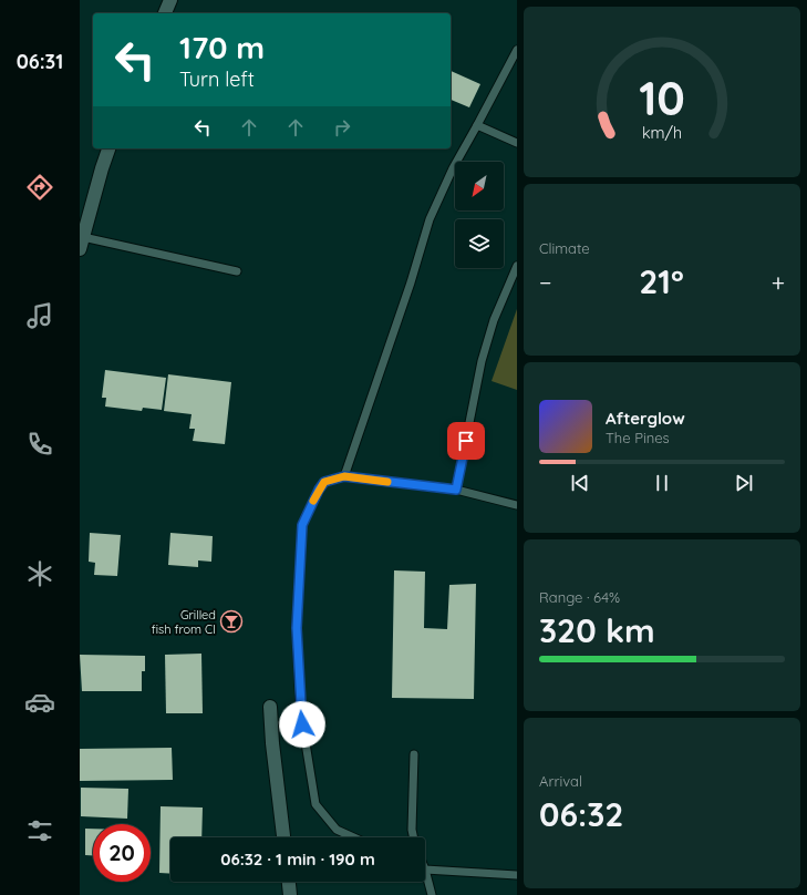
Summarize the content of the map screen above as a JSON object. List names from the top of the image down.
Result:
{
  "places": {
    "bar": ["Grilled fish from CI"]
  },
  "north": "bottom left",
  "page": {
    "tabs": "06:31",
    "turn": ["170 m", "Turn left"],
    "tile": [
      "Climate",
      ["Range · 64%", "320 km"],
      ["Arrival", "06:32"]
    ],
    "heat": ["−", "21°", "+"],
    "song": ["Afterglow", "The Pines"],
    "limit": "20",
    "trip": "06:32 · 1 min · 190 m",
    "gauge": ["10", "km/h"]
  }
}
